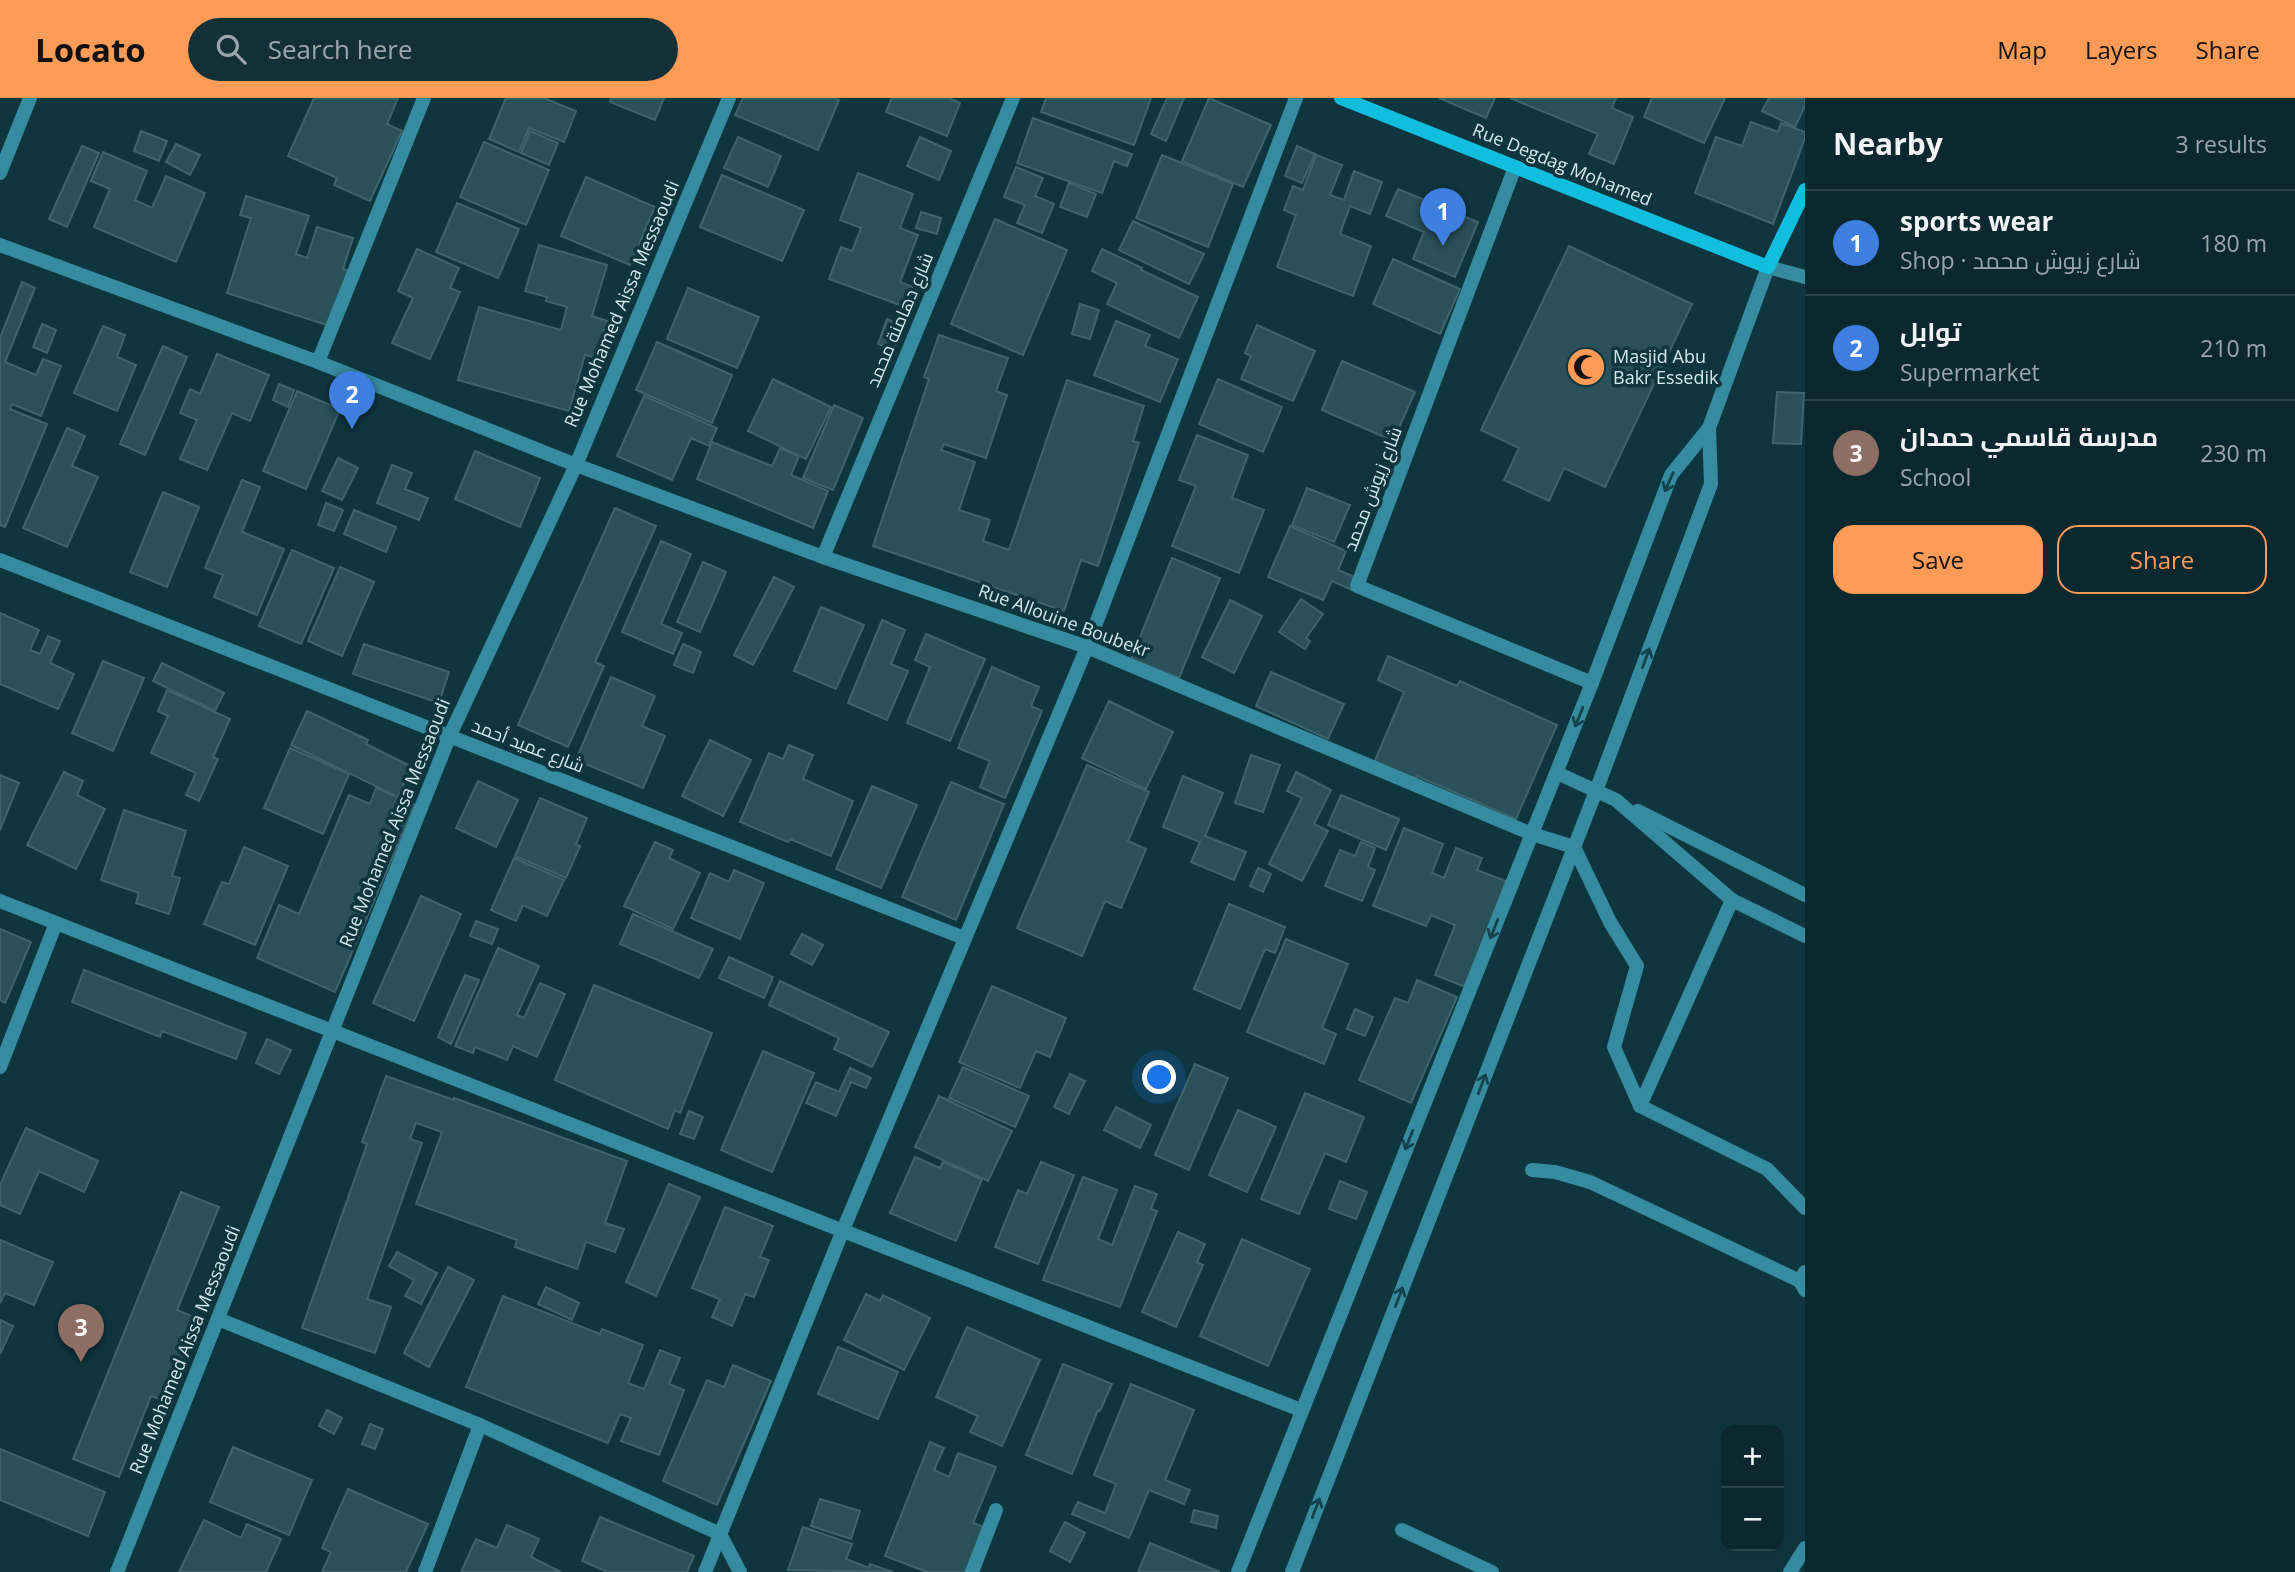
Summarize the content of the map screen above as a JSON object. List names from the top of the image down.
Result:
{
  "streets": {
    "main road": ["Rue Degdag Mohamed"],
    "street": [
      "Rue Mohamed Aissa Messaoudi",
      "شارع دهامنة محمد",
      "شارع زيوش محمد",
      "Rue Allouine Boubekr",
      "شارع عميد أحمد"
    ]
  },
  "crossings": [
    ["Rue Degdag Mohamed", "شارع زيوش محمد"],
    ["Rue Mohamed Aissa Messaoudi", "Rue Allouine Boubekr"],
    ["Rue Mohamed Aissa Messaoudi", "شارع عميد أحمد"],
    ["شارع دهامنة محمد", "Rue Allouine Boubekr"]
  ],
  "places": {
    "mosque": ["Masjid Abu Bakr Essedik"]
  },
  "page": {
    "header": "Locato",
    "search": "Search here",
    "nav": ["Map", "Layers", "Share"],
    "heading": ["Nearby", "3 results"],
    "pins": ["1", "2", "3"],
    "list": [
      {
        "mark": "1",
        "name": "sports wear",
        "note": "Shop · شارع زيوش محمد",
        "value": "180 m"
      },
      {
        "mark": "2",
        "name": "توابل",
        "note": "Supermarket",
        "value": "210 m"
      },
      {
        "mark": "3",
        "name": "مدرسة قاسمي حمدان",
        "note": "School",
        "value": "230 m"
      }
    ],
    "buttons": ["Save", "Share"],
    "map_buttons": ["+", "−"]
  }
}
